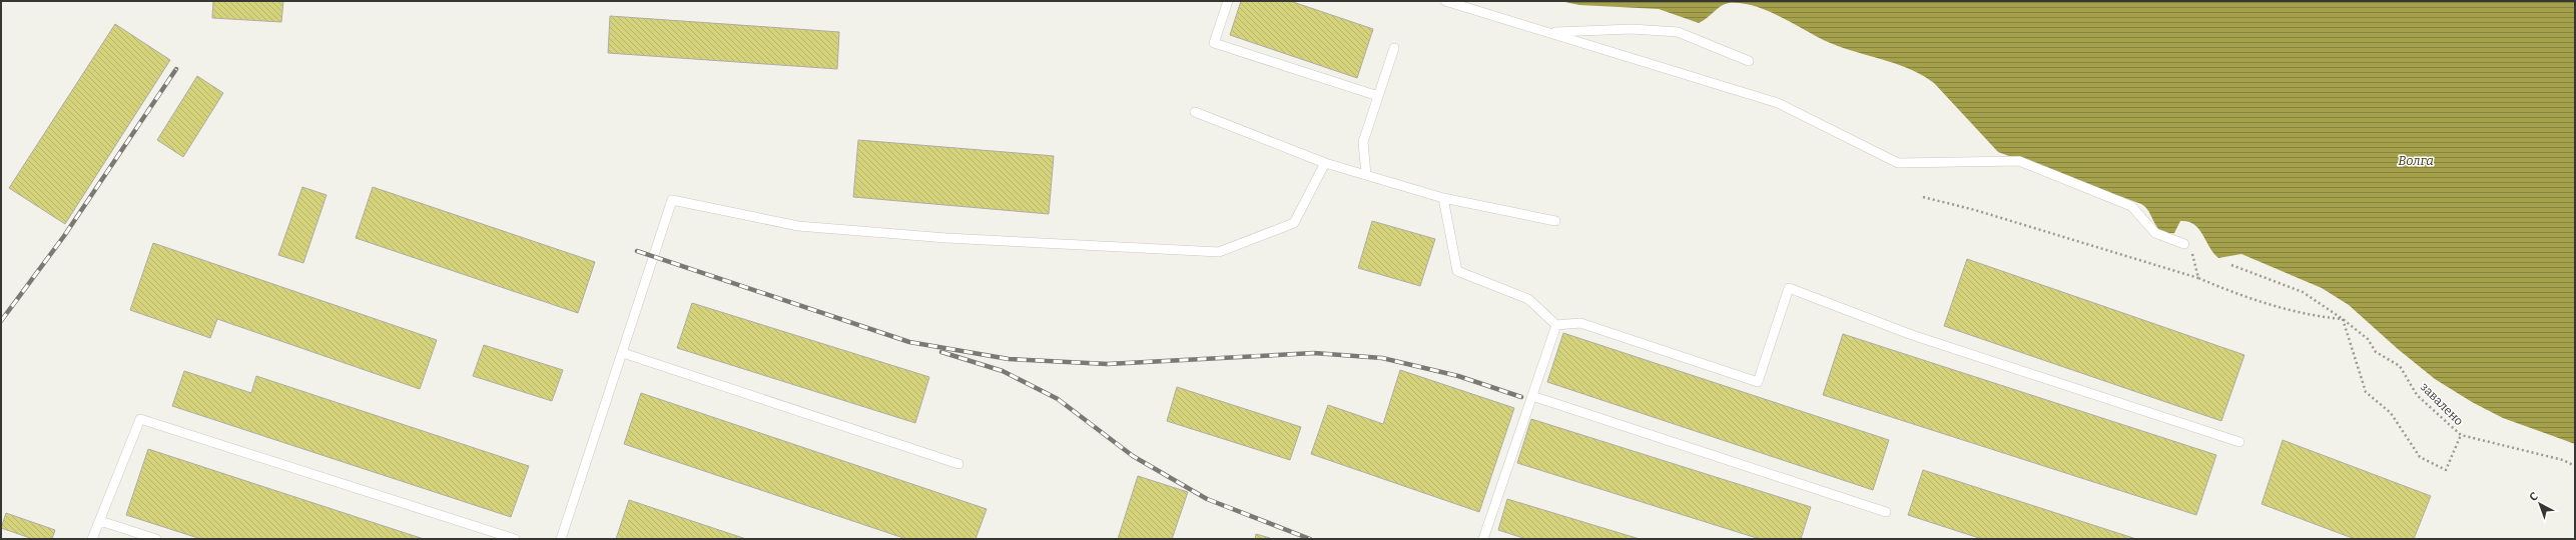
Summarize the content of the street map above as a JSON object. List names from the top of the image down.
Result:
{
  "streets": {
    "path": ["завалено"]
  },
  "water": ["Волга"],
  "north": "top left"
}
